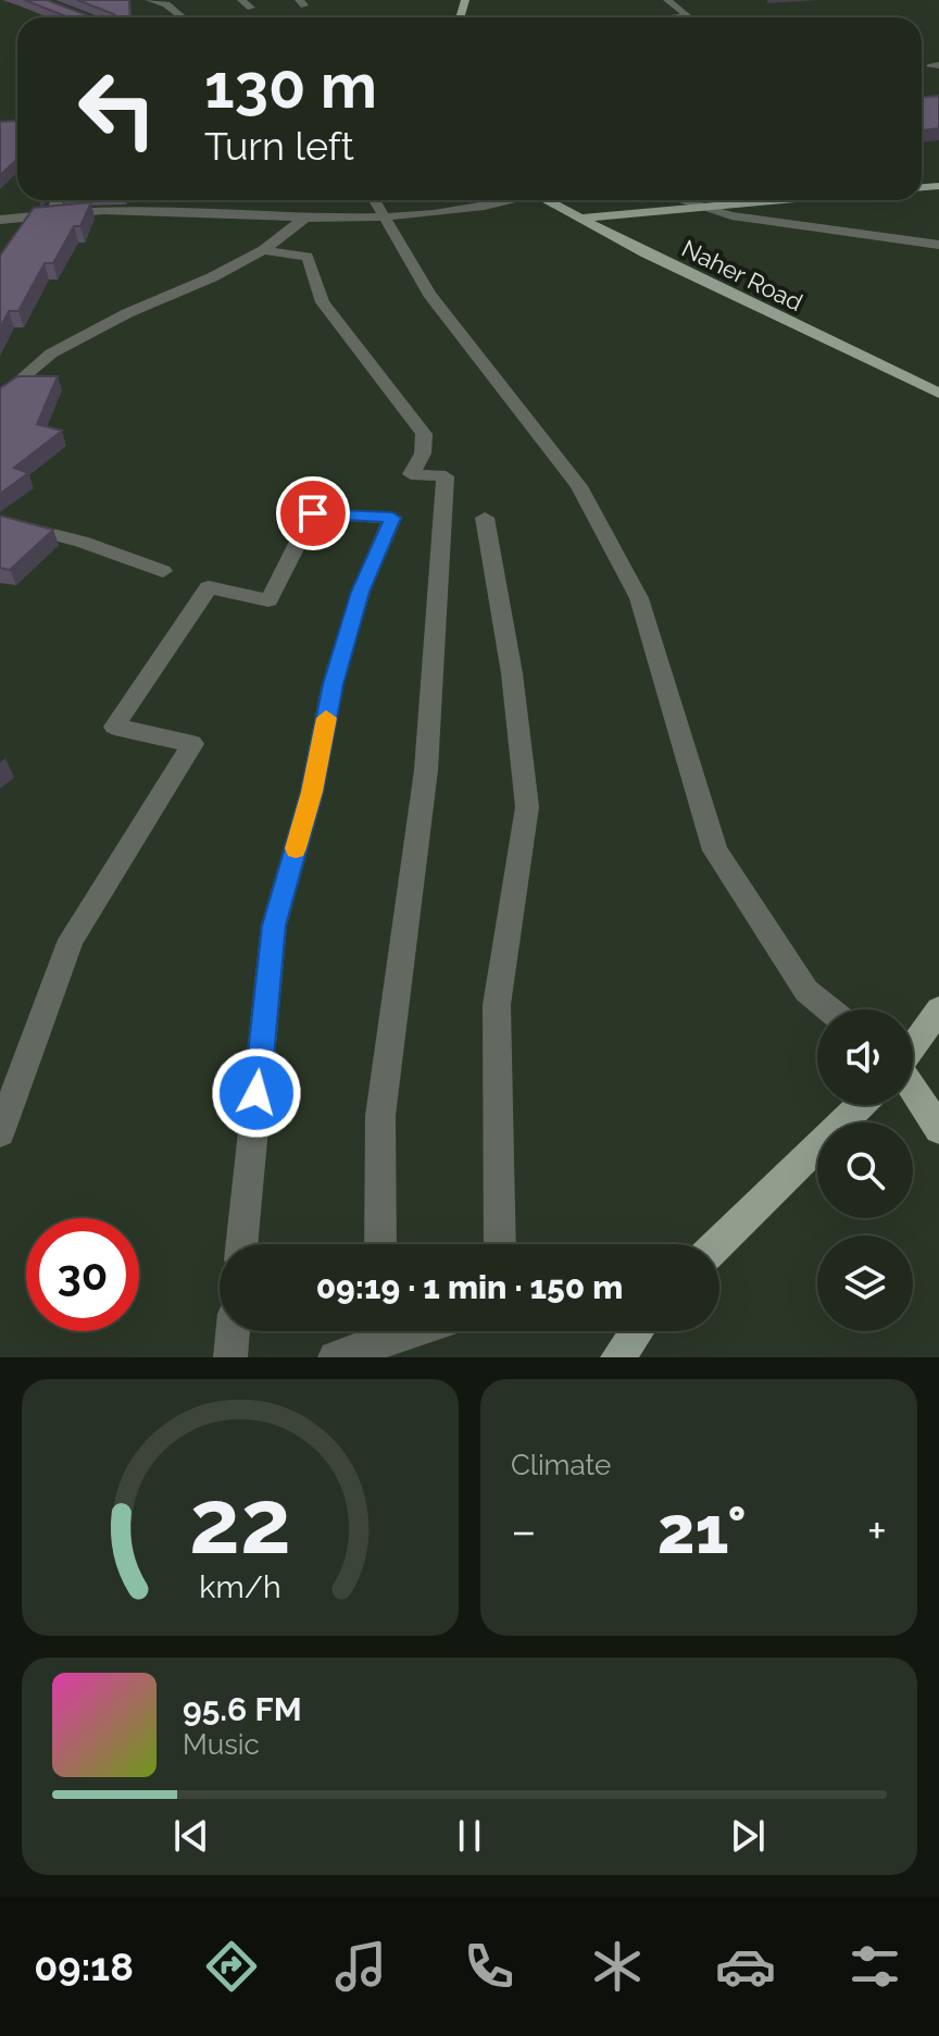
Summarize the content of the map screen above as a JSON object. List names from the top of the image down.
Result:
{
  "streets": {
    "main road": ["Naher Road"]
  },
  "page": {
    "turn": ["130 m", "Turn left"],
    "limit": "30",
    "trip": "09:19 · 1 min · 150 m",
    "tile": "Climate",
    "heat": ["−", "21°", "+"],
    "song": ["95.6 FM", "Music"],
    "tabs": "09:18",
    "gauge": ["22", "km/h"]
  }
}
